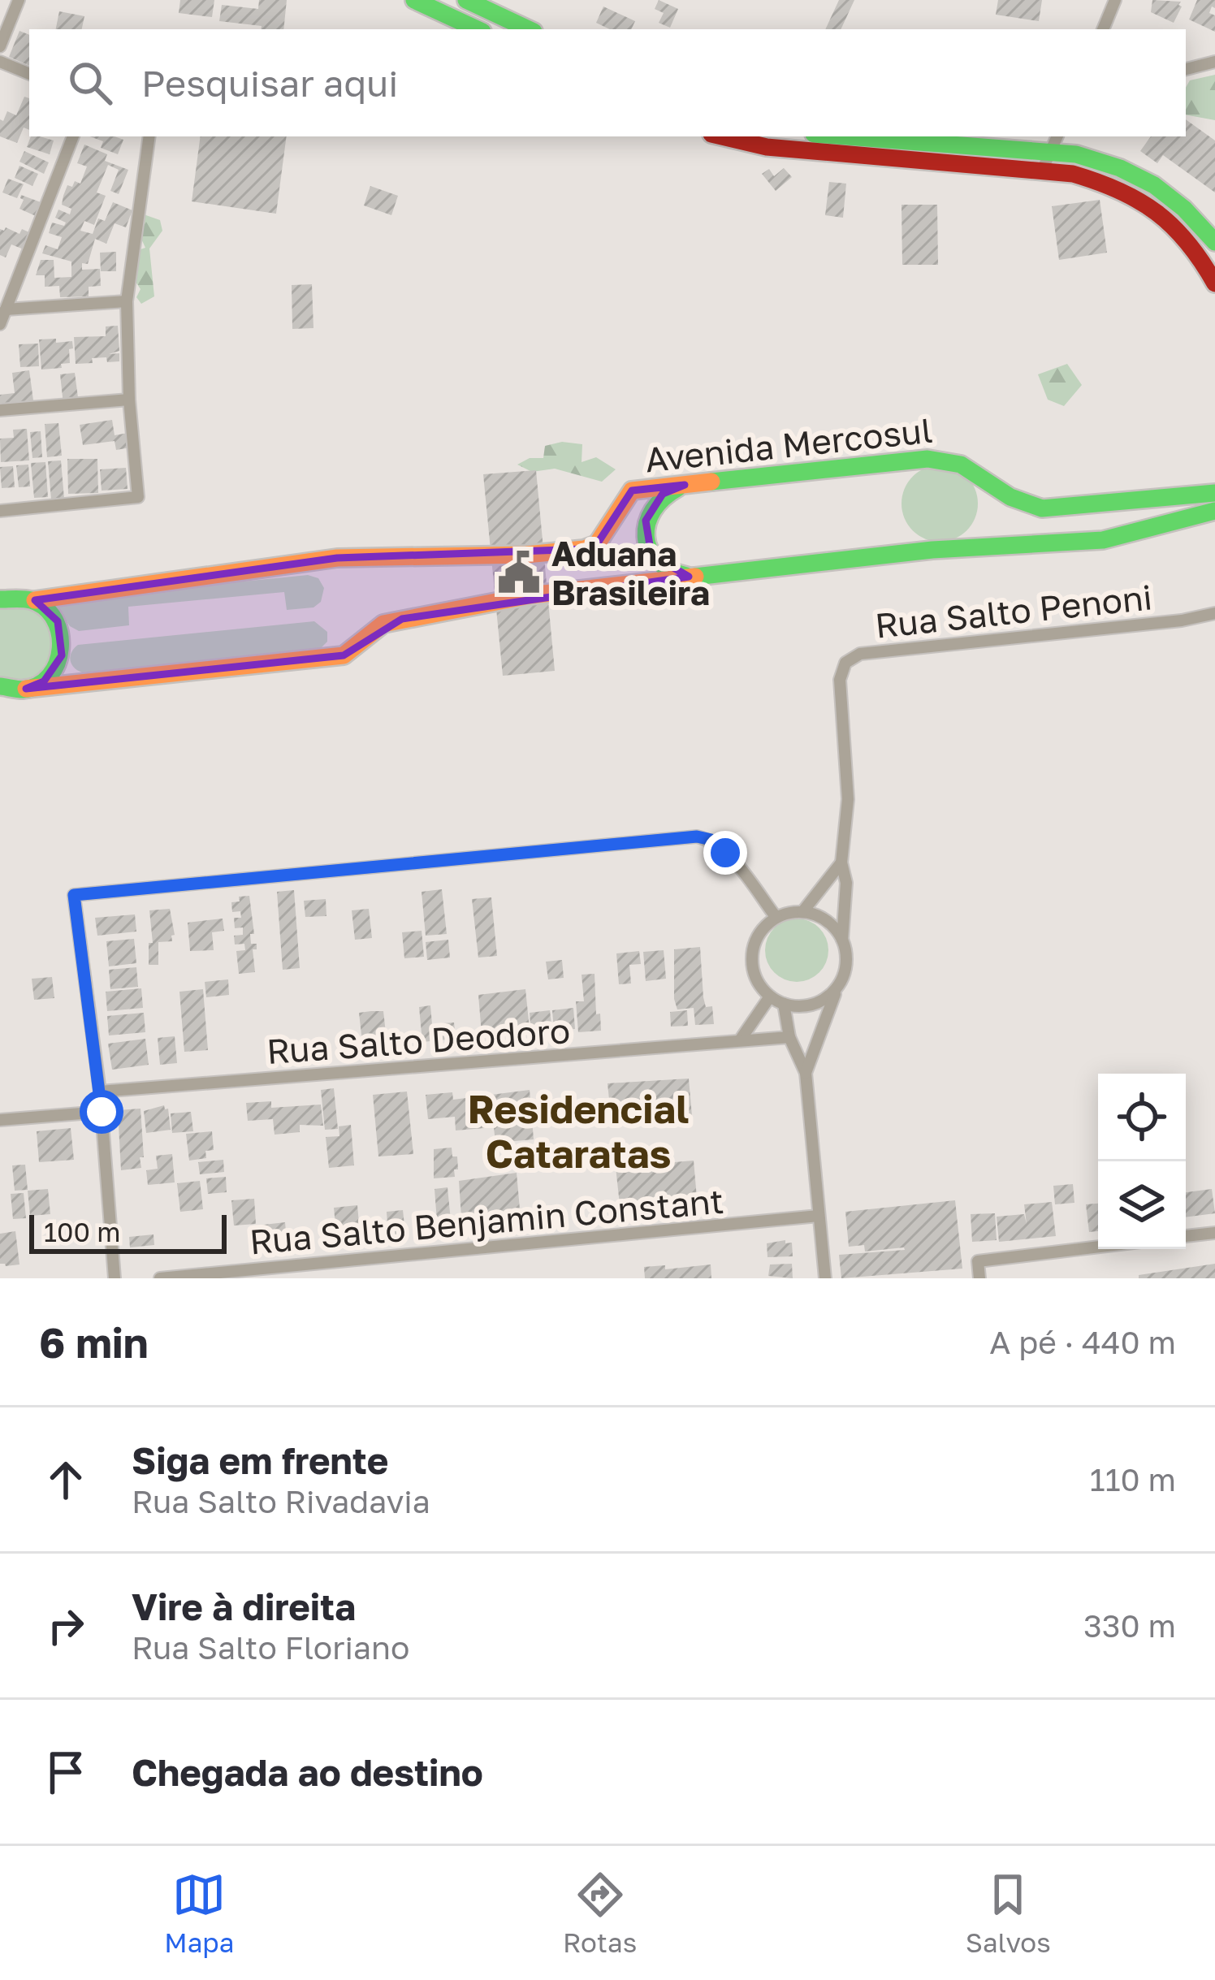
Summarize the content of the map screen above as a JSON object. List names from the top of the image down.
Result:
{
  "streets": {
    "main road": ["Avenida Mercosul"],
    "street": ["Rua Salto Penoni", "Rua Salto Deodoro", "Rua Salto Benjamin Constant"]
  },
  "districts": ["Residencial Cataratas"],
  "places": {
    "public building": ["Aduana Brasileira"]
  },
  "scale_bar": "100 m",
  "page": {
    "search": "Pesquisar aqui",
    "scale": "100 m",
    "heading": ["6 min", "A pé · 440 m"],
    "list": [
      ["Siga em frente", "Rua Salto Rivadavia", "110 m"],
      ["Vire à direita", "Rua Salto Floriano", "330 m"],
      "Chegada ao destino"
    ],
    "nav": ["Mapa", "Rotas", "Salvos"]
  }
}
